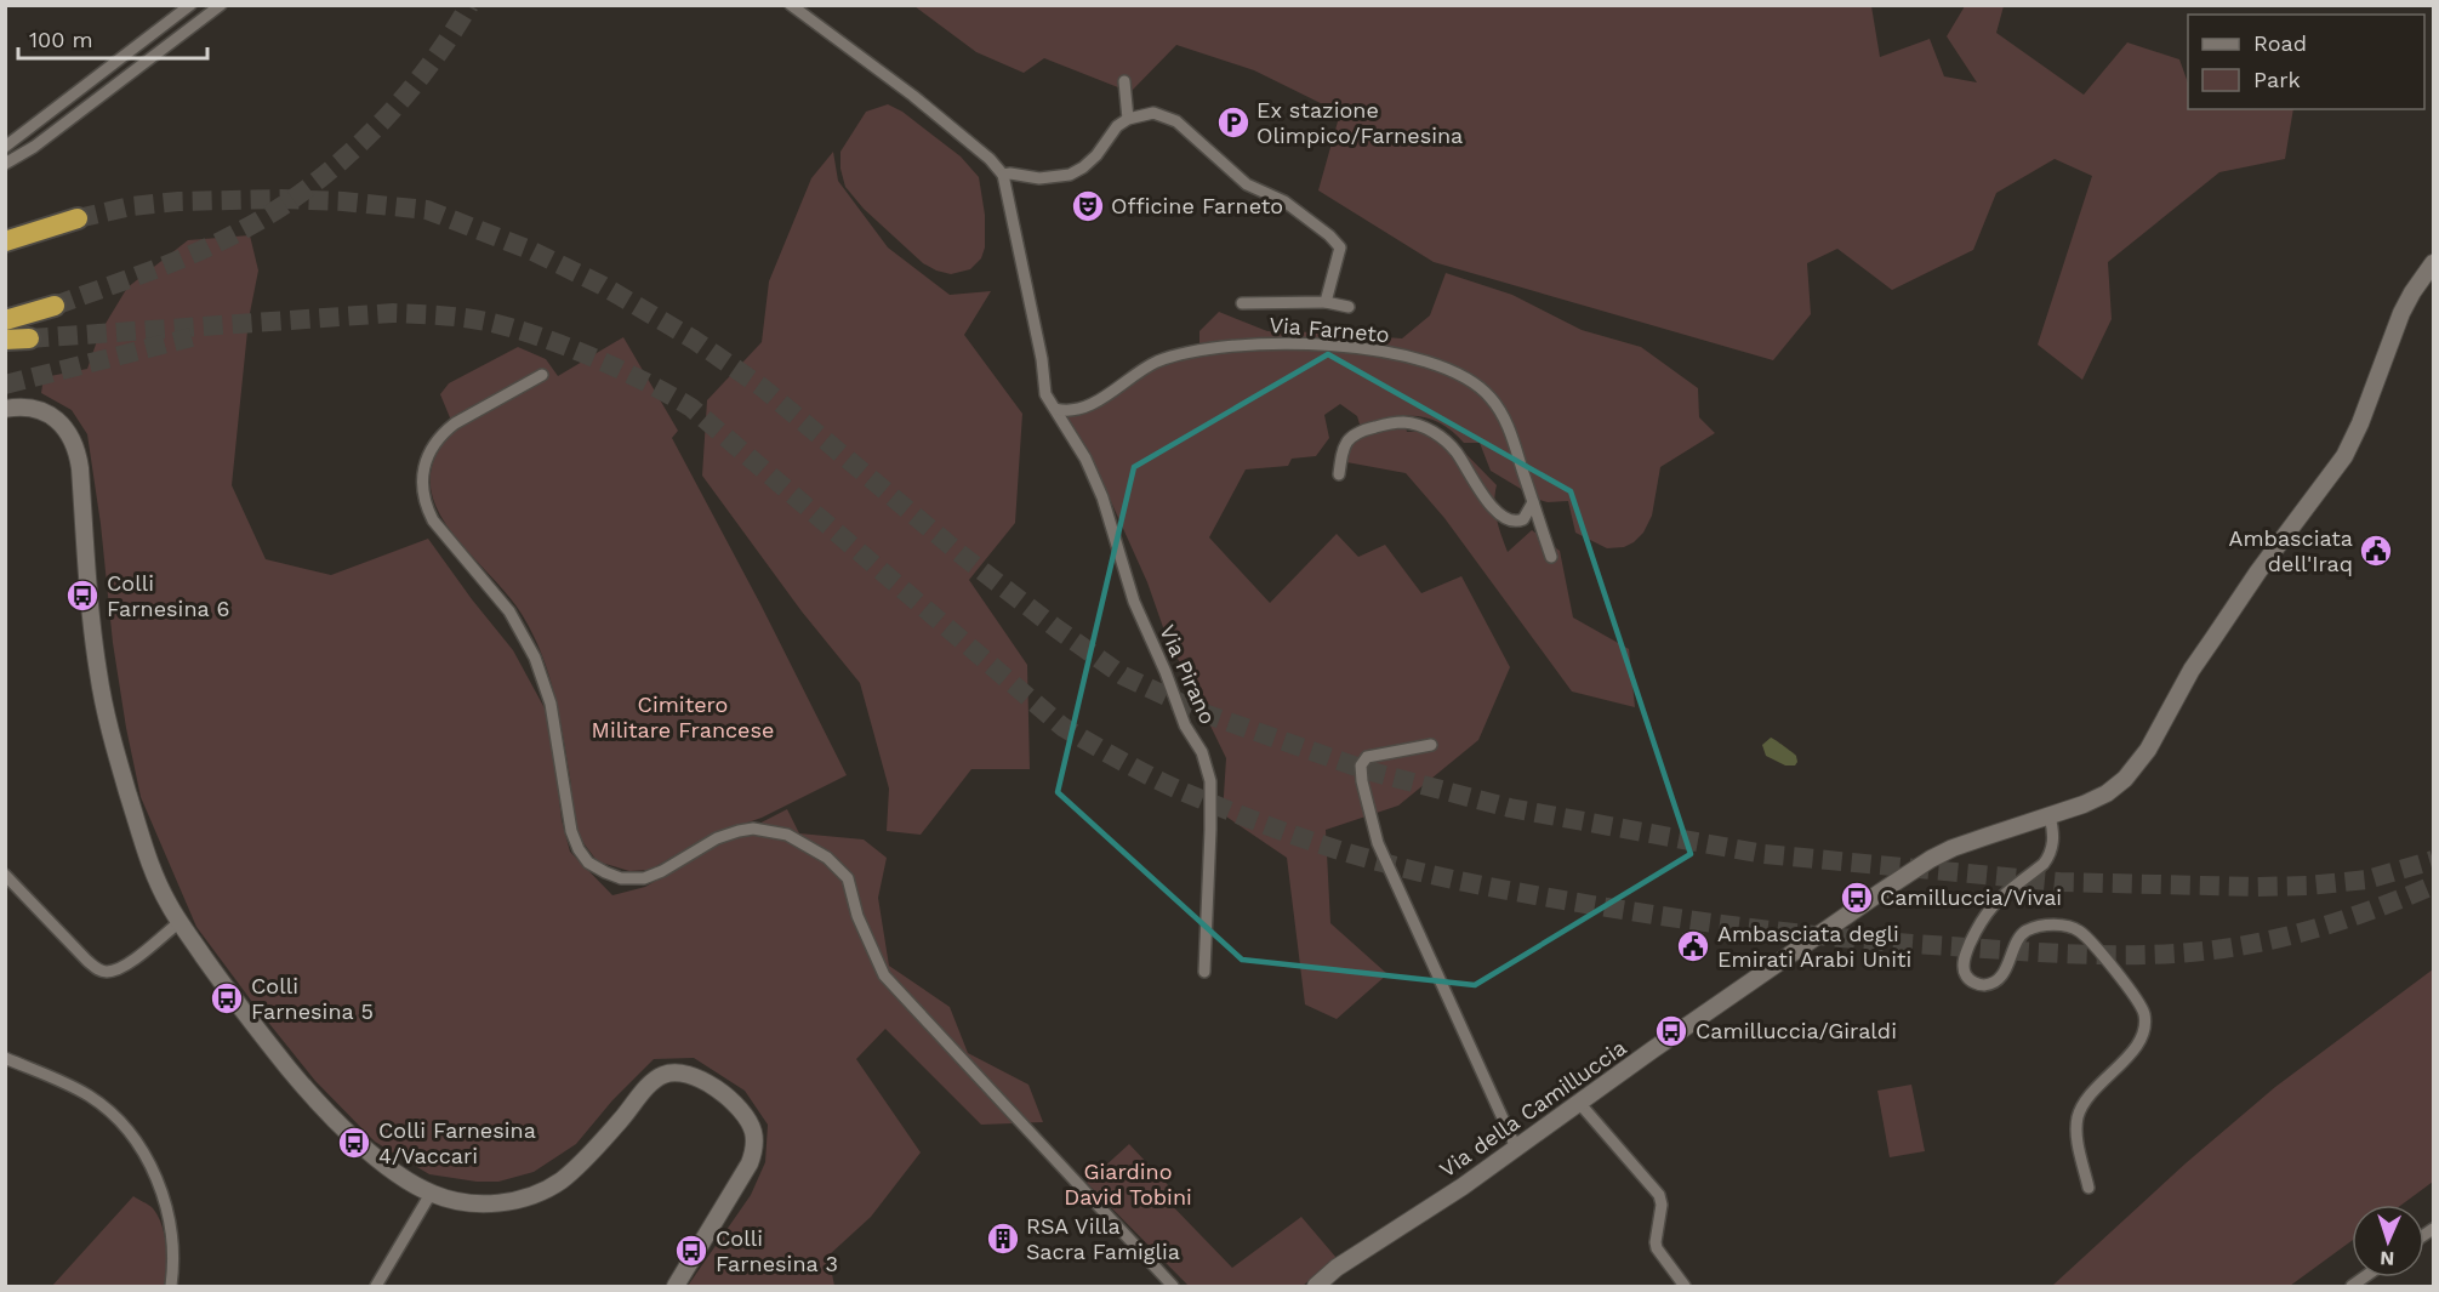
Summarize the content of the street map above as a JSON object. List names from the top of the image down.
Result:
{
  "streets": {
    "main road": ["Via della Camilluccia"],
    "street": ["Via Farneto", "Via Pirano"]
  },
  "crossings": [
    ["Via Farneto", "Via Pirano"]
  ],
  "parks": ["Cimitero Militare Francese", "Giardino David Tobini"],
  "places": {
    "parking": ["Ex stazione Olimpico/Farnesina"],
    "theatre": ["Officine Farneto"],
    "public building": ["Ambasciata dell'Iraq", "Ambasciata degli Emirati Arabi Uniti"],
    "bus stop": [
      "Colli Farnesina 6",
      "Camilluccia/Vivai",
      "Colli Farnesina 5",
      "Camilluccia/Giraldi",
      "Colli Farnesina 4/Vaccari",
      "Colli Farnesina 3"
    ],
    "building": ["RSA Villa Sacra Famiglia"]
  },
  "legend": ["Road", "Park"],
  "scale_bar": "100 m",
  "north": "bottom"
}
